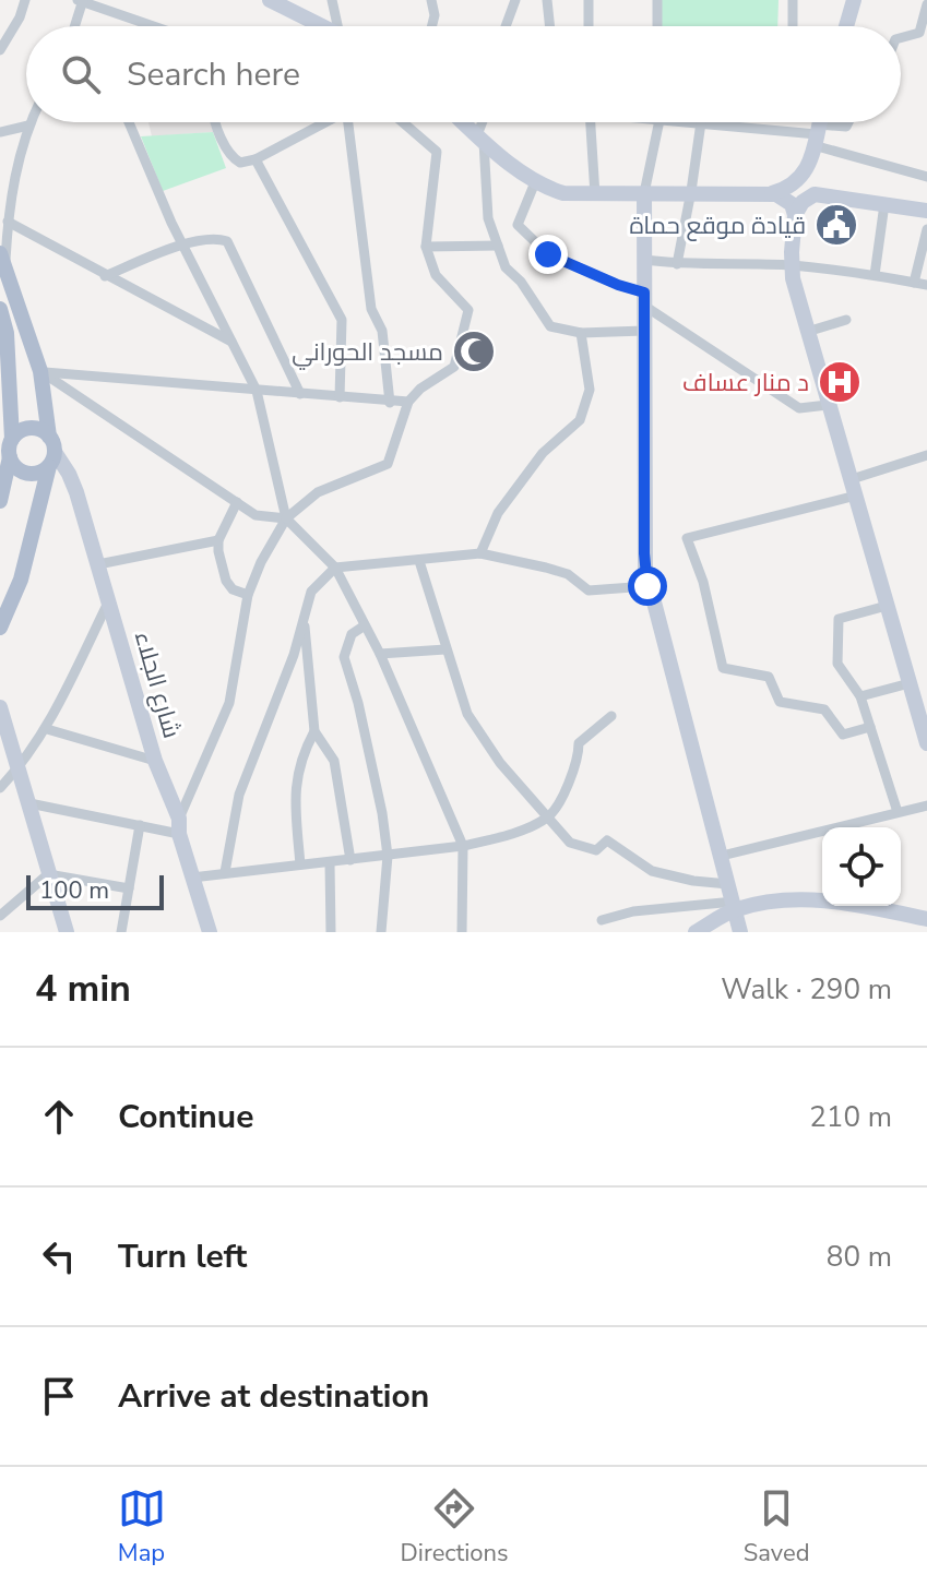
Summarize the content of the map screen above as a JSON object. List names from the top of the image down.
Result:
{
  "streets": {
    "main road": ["شارع الجلاء"]
  },
  "places": {
    "public building": ["قيادة موقع حماة"],
    "mosque": ["مسجد الحوراني"],
    "hospital": ["د منار عساف"]
  },
  "scale_bar": "100 m",
  "page": {
    "search": "Search here",
    "scale": "100 m",
    "heading": ["4 min", "Walk · 290 m"],
    "list": [
      ["Continue", "210 m"],
      ["Turn left", "80 m"],
      "Arrive at destination"
    ],
    "nav": ["Map", "Directions", "Saved"]
  }
}
